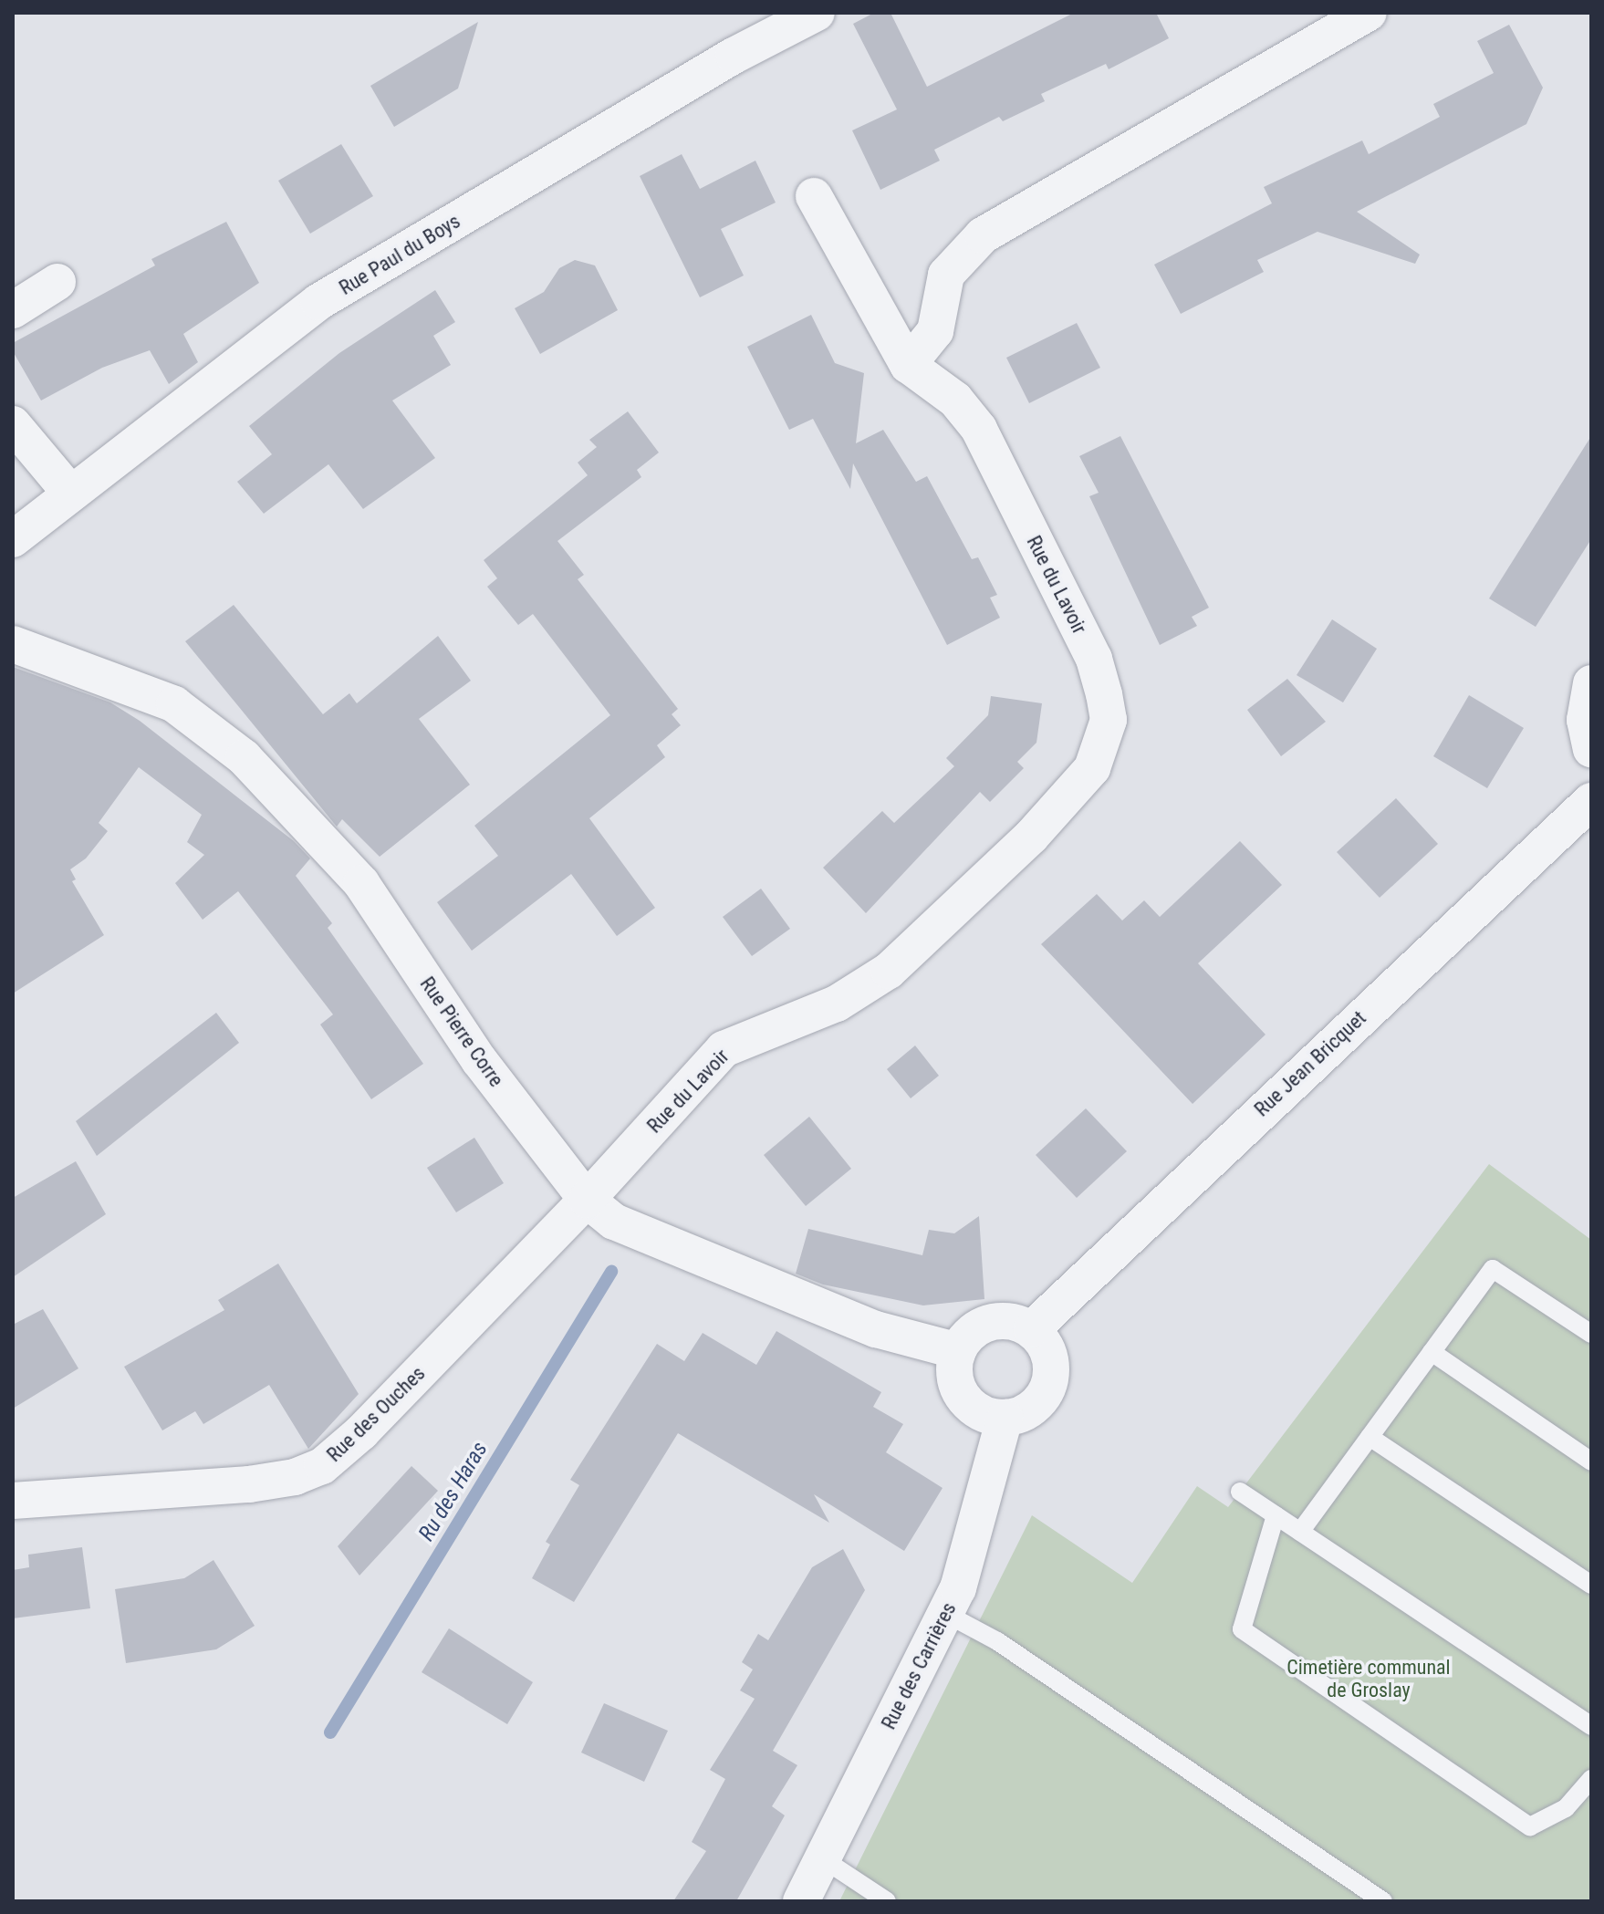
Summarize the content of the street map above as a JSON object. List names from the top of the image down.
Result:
{
  "streets": {
    "street": [
      "Rue Paul du Boys",
      "Rue du Lavoir",
      "Rue Pierre Corre",
      "Rue Jean Bricquet",
      "Rue des Ouches",
      "Rue des Carrières"
    ]
  },
  "crossings": [
    ["Rue du Lavoir", "Rue Pierre Corre"],
    ["Rue du Lavoir", "Rue des Ouches"],
    ["Rue Pierre Corre", "Rue Jean Bricquet"],
    ["Rue Pierre Corre", "Rue des Ouches"],
    ["Rue Pierre Corre", "Rue des Carrières"],
    ["Rue Jean Bricquet", "Rue des Carrières"]
  ],
  "water": ["Ru des Haras"],
  "parks": ["Cimetière communal de Groslay"]
}
